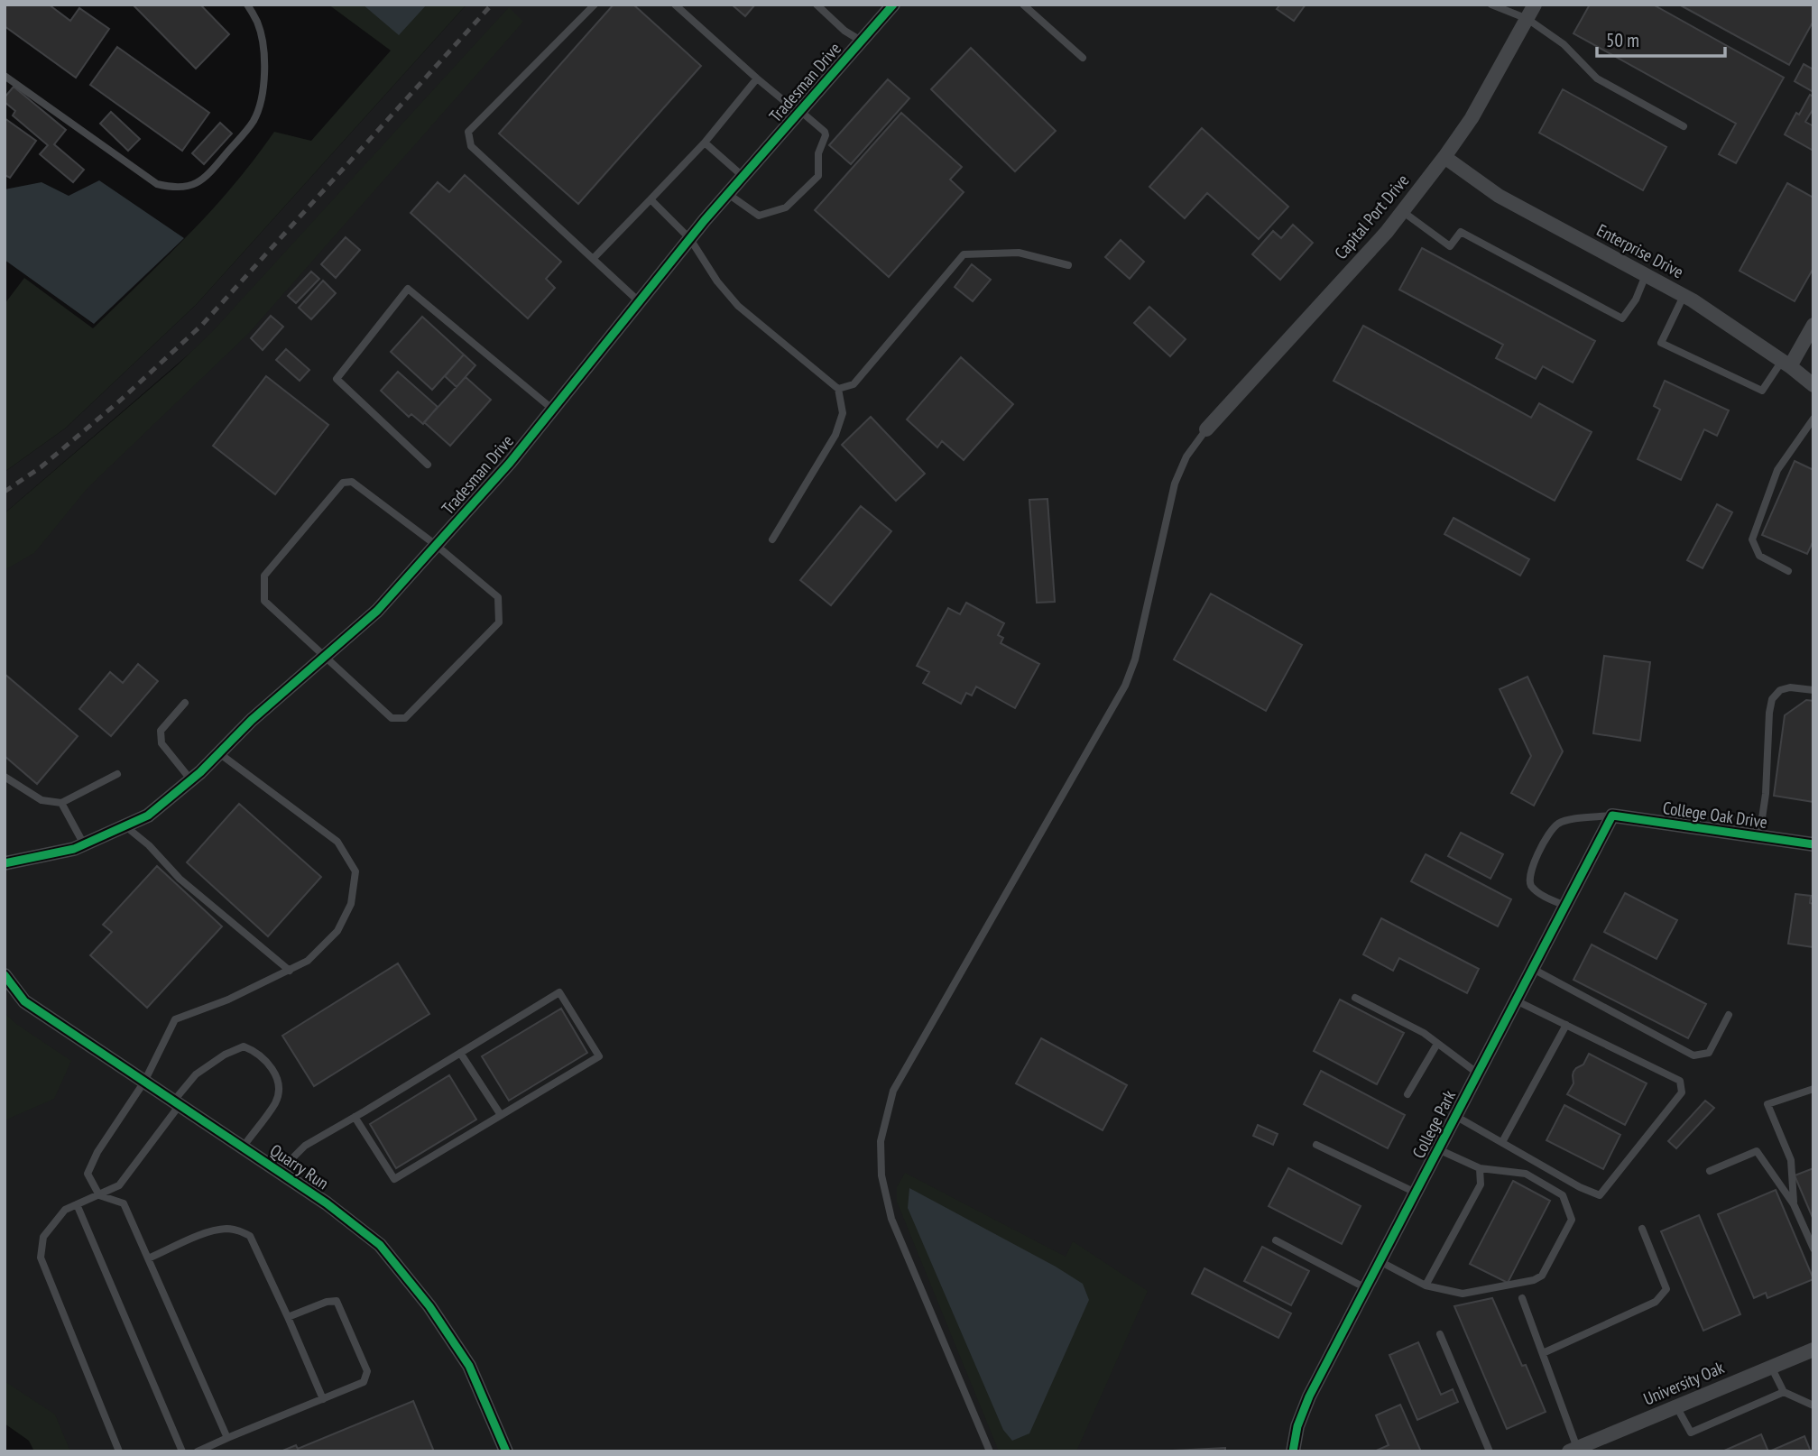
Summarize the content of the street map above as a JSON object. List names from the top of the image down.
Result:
{
  "streets": {
    "street": [
      "Tradesman Drive",
      "Capital Port Drive",
      "Enterprise Drive",
      "College Oak Drive",
      "College Park",
      "Quarry Run",
      "University Oak"
    ]
  },
  "crossings": [
    ["Capital Port Drive", "Enterprise Drive"],
    ["College Oak Drive", "College Park"]
  ],
  "scale_bar": "50 m"
}
